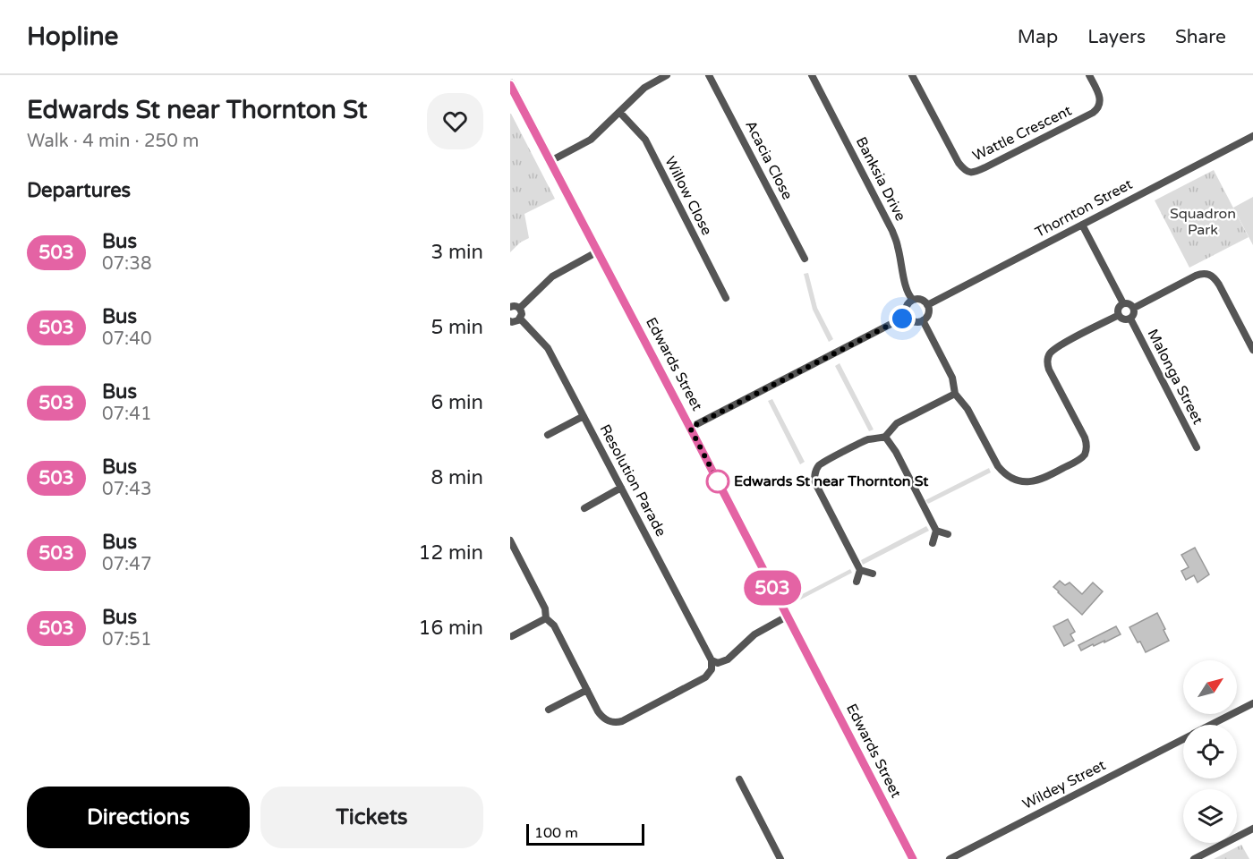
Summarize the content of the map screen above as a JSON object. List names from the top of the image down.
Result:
{
  "streets": {
    "main road": ["Edwards Street"],
    "street": [
      "Wattle Crescent",
      "Acacia Close",
      "Banksia Drive",
      "Willow Close",
      "Thornton Street",
      "Malonga Street",
      "Resolution Parade",
      "Wildey Street"
    ]
  },
  "crossings": [
    ["Banksia Drive", "Thornton Street"]
  ],
  "parks": ["Squadron Park"],
  "places": ["Edwards St near Thornton St"],
  "lines": ["bus line 503"],
  "scale_bar": "100 m",
  "north": "top right",
  "page": {
    "header": "Hopline",
    "nav": ["Map", "Layers", "Share"],
    "heading": [
      ["Edwards St near Thornton St", "Walk · 4 min · 250 m"],
      "Departures"
    ],
    "on_map": "503",
    "list": [
      {
        "mark": "503",
        "name": "Bus",
        "note": "07:38",
        "value": "3 min"
      },
      {
        "mark": "503",
        "name": "Bus",
        "note": "07:40",
        "value": "5 min"
      },
      {
        "mark": "503",
        "name": "Bus",
        "note": "07:41",
        "value": "6 min"
      },
      {
        "mark": "503",
        "name": "Bus",
        "note": "07:43",
        "value": "8 min"
      },
      {
        "mark": "503",
        "name": "Bus",
        "note": "07:47",
        "value": "12 min"
      },
      {
        "mark": "503",
        "name": "Bus",
        "note": "07:51",
        "value": "16 min"
      }
    ],
    "buttons": ["Directions", "Tickets"],
    "scale": "100 m"
  }
}
